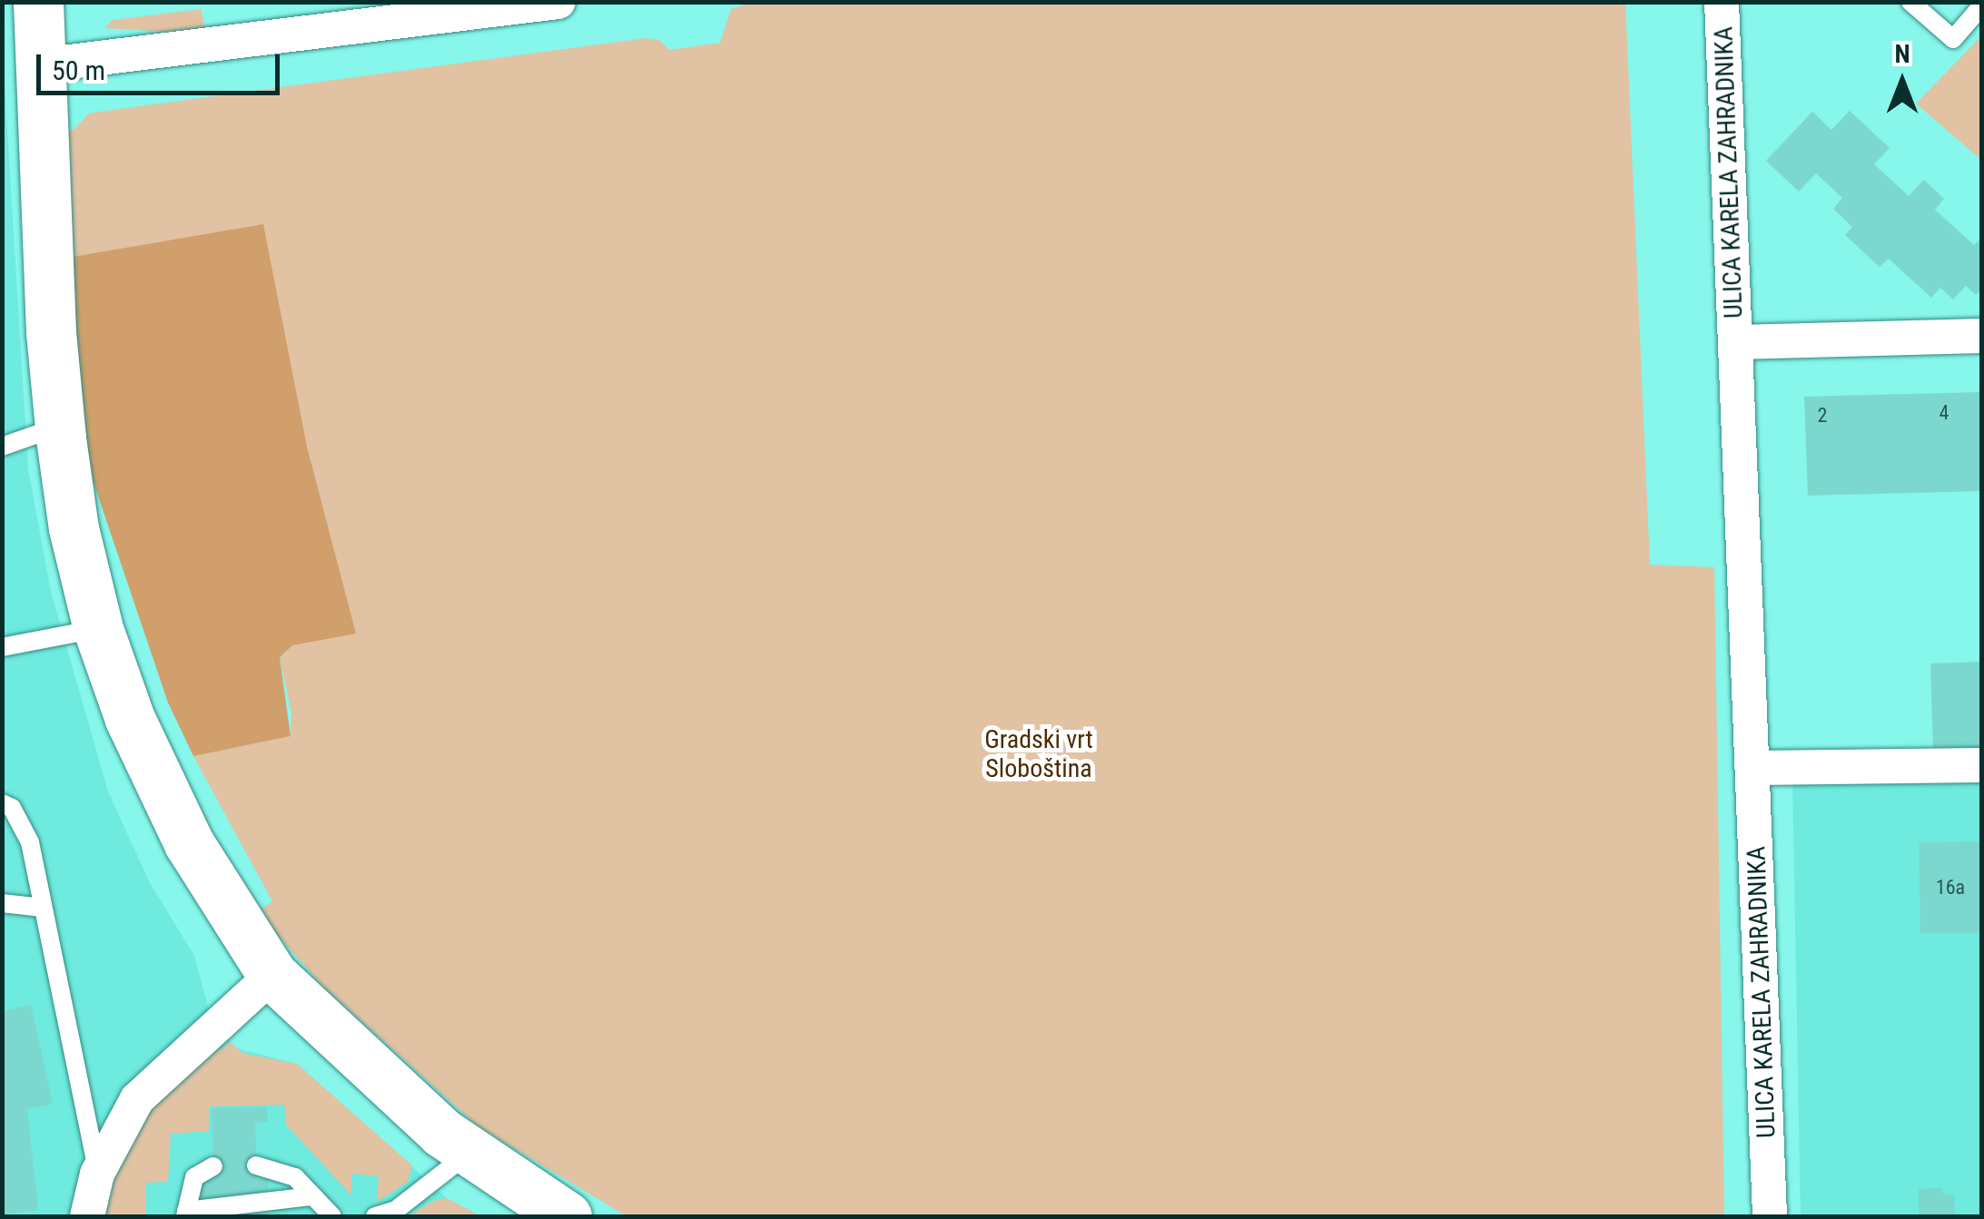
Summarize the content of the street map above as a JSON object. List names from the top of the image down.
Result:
{
  "streets": {
    "street": ["ULICA KARELA ZAHRADNIKA"]
  },
  "parks": ["Gradski vrt Sloboština"],
  "house_numbers": ["4", "2", "16a"],
  "scale_bar": "50 m",
  "north": "top"
}
